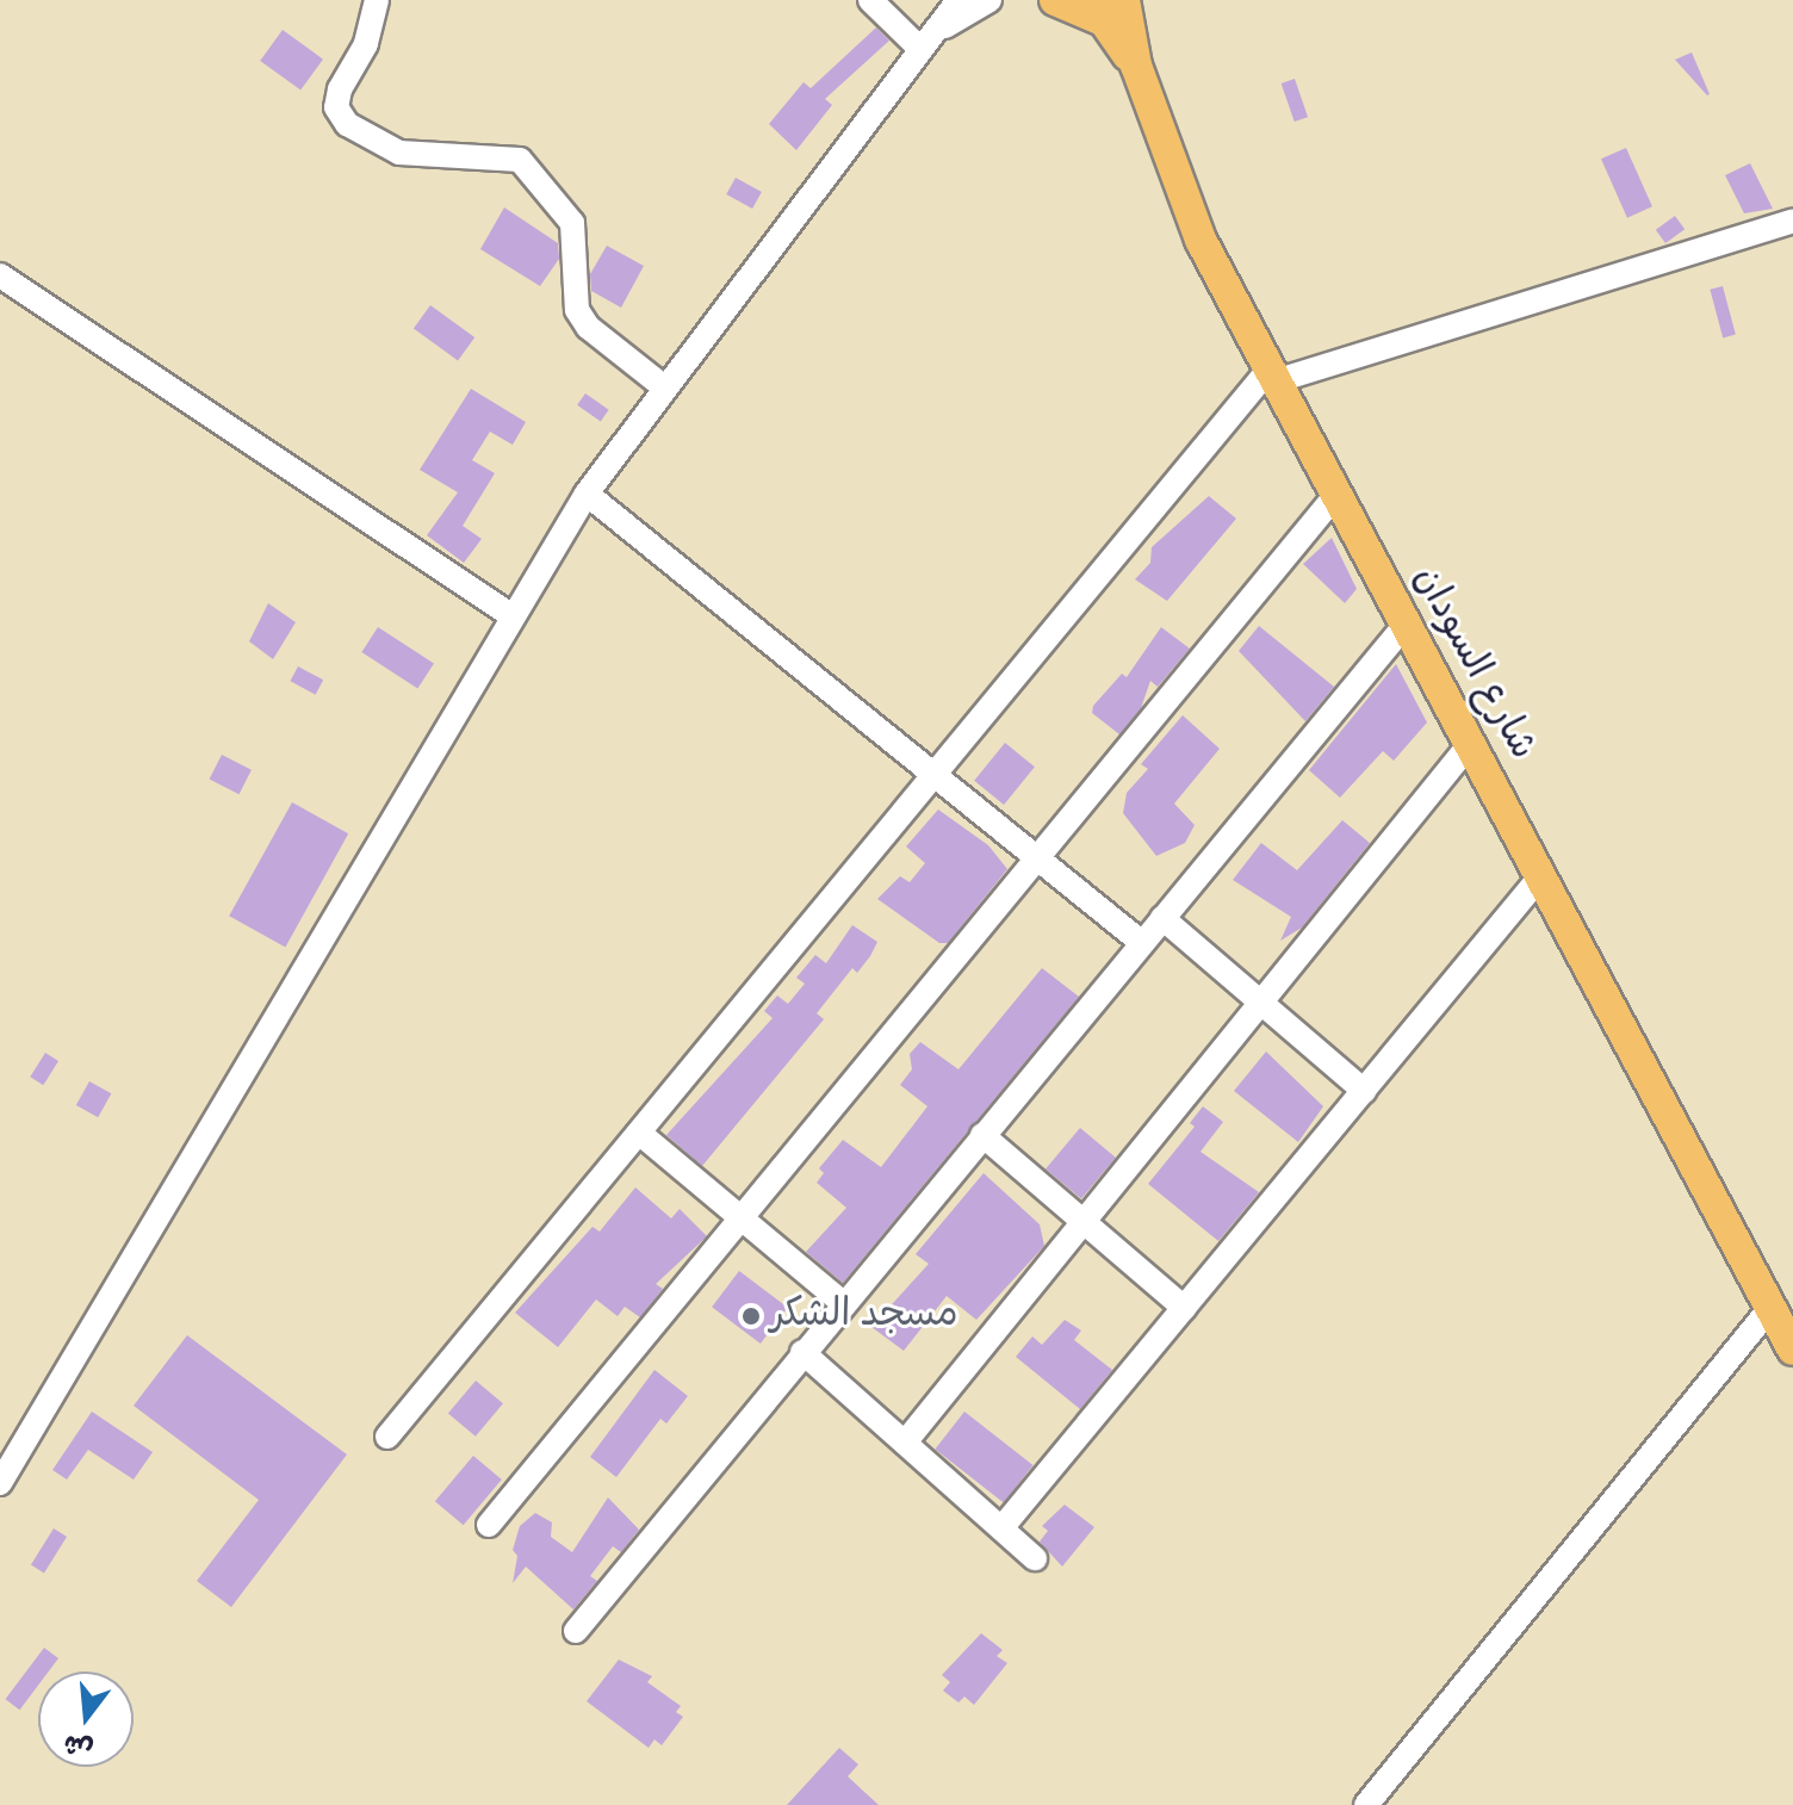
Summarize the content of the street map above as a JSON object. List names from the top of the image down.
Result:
{
  "streets": {
    "main road": ["شارع السودان"]
  },
  "places": ["مسجد الشكر"],
  "north": "bottom"
}
